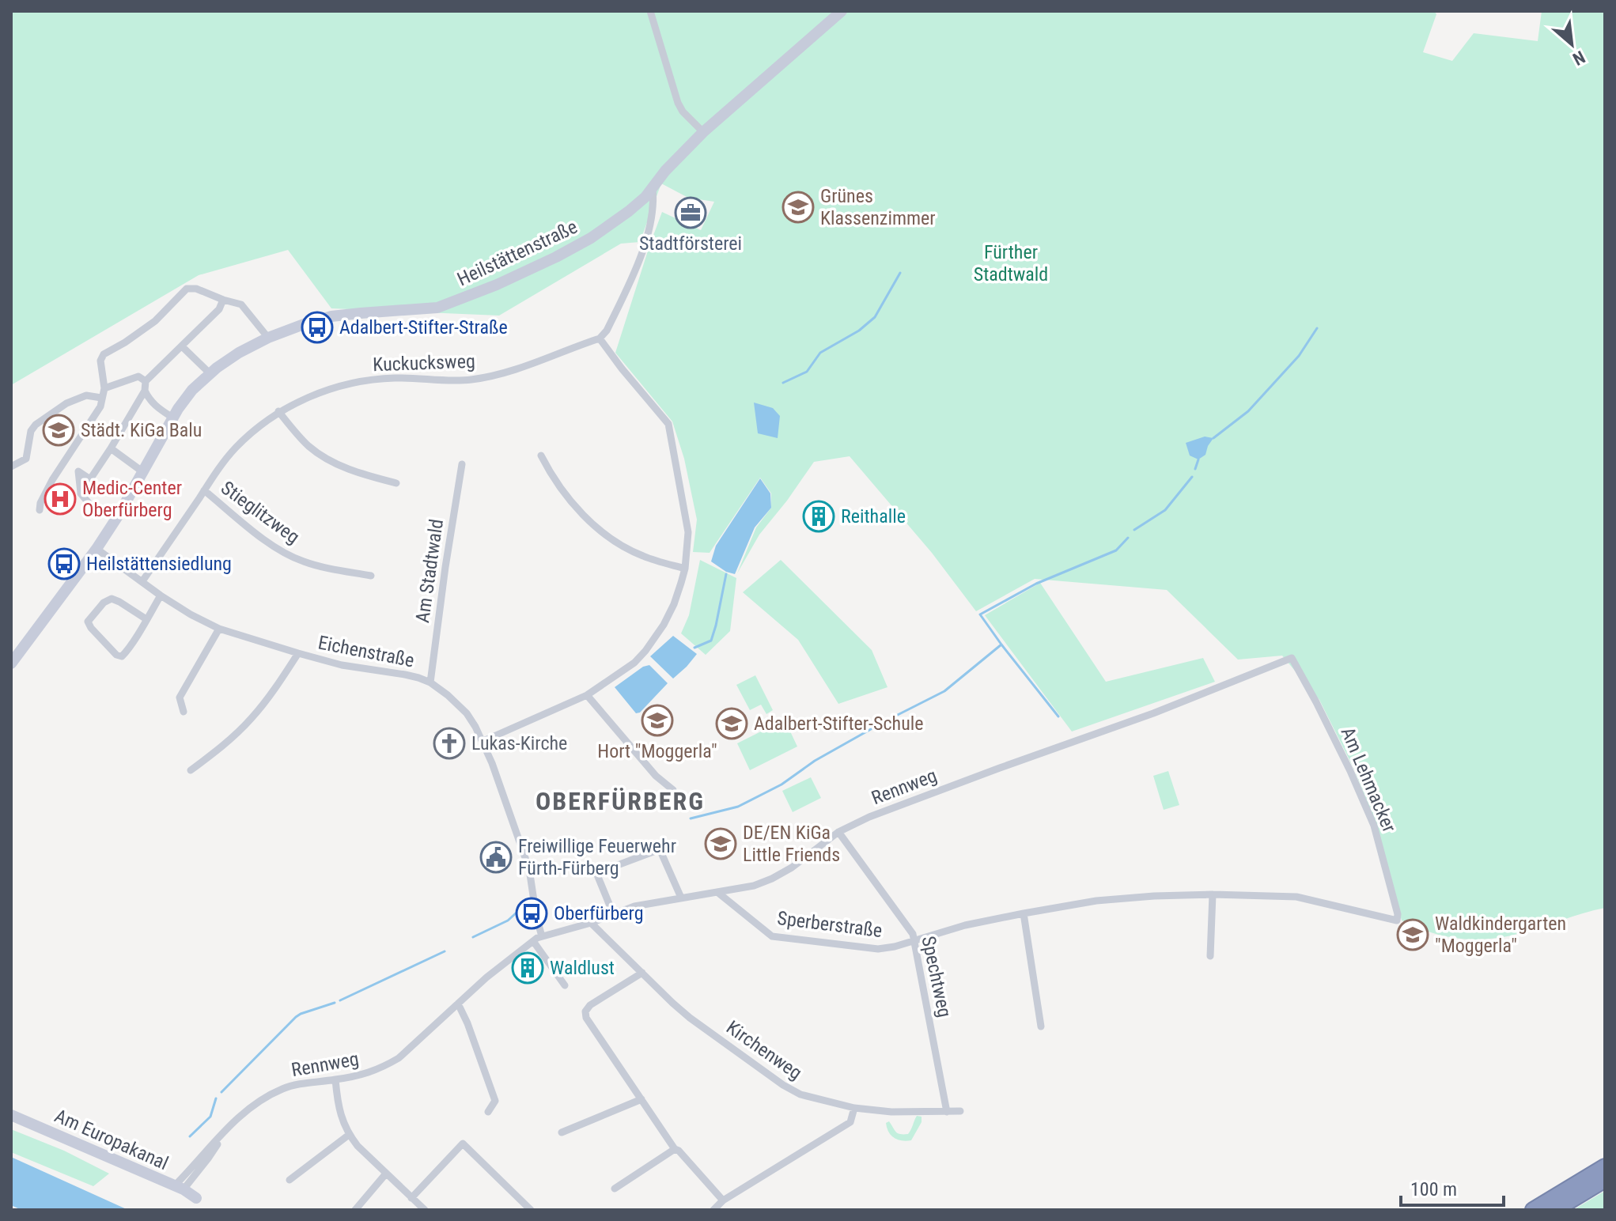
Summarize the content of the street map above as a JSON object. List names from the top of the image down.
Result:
{
  "streets": {
    "street": [
      "Heilstättenstraße",
      "Kuckucksweg",
      "Stieglitzweg",
      "Am Stadtwald",
      "Eichenstraße",
      "Am Lehmacker",
      "Rennweg",
      "Sperberstraße",
      "Spechtweg",
      "Kirchenweg",
      "Am Europakanal"
    ]
  },
  "crossings": [
    ["Heilstättenstraße", "Eichenstraße"],
    ["Kuckucksweg", "Stieglitzweg"],
    ["Kuckucksweg", "Eichenstraße"],
    ["Am Stadtwald", "Eichenstraße"],
    ["Eichenstraße", "Rennweg"],
    ["Am Lehmacker", "Rennweg"],
    ["Am Lehmacker", "Sperberstraße"],
    ["Rennweg", "Sperberstraße"],
    ["Rennweg", "Spechtweg"],
    ["Rennweg", "Kirchenweg"],
    ["Rennweg", "Am Europakanal"],
    ["Sperberstraße", "Spechtweg"],
    ["Spechtweg", "Kirchenweg"]
  ],
  "districts": ["OBERFÜRBERG"],
  "parks": ["Fürther Stadtwald"],
  "places": {
    "school or university": [
      "Grünes Klassenzimmer",
      "Städt. KiGa Balu",
      "Hort \"Moggerla\"",
      "Adalbert-Stifter-Schule",
      "DE/EN KiGa Little Friends",
      "Waldkindergarten \"Moggerla\""
    ],
    "office": ["Stadtförsterei"],
    "bus stop": ["Adalbert-Stifter-Straße", "Heilstättensiedlung", "Oberfürberg"],
    "hospital": ["Medic-Center Oberfürberg"],
    "building": ["Reithalle", "Waldlust"],
    "church": ["Lukas-Kirche"],
    "public building": ["Freiwillige Feuerwehr Fürth-Fürberg"]
  },
  "scale_bar": "100 m",
  "north": "bottom right"
}
